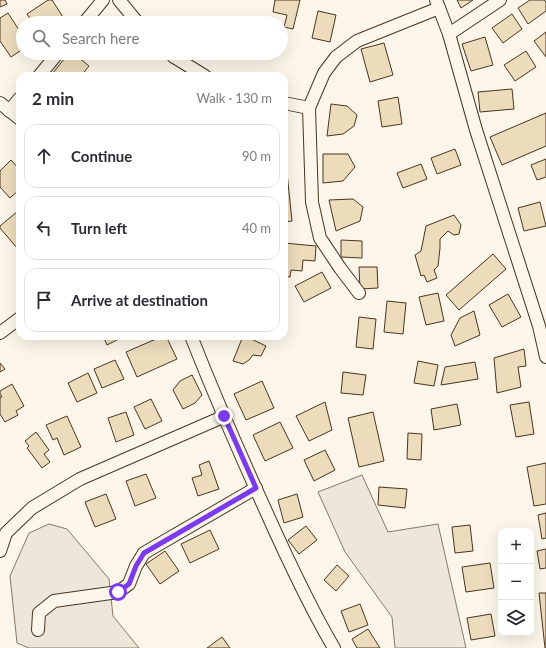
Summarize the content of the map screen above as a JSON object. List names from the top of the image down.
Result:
{
  "page": {
    "search": "Search here",
    "heading": ["2 min", "Walk · 130 m"],
    "list": [
      ["Continue", "90 m"],
      ["Turn left", "40 m"],
      "Arrive at destination"
    ],
    "map_buttons": ["+", "−"]
  }
}
